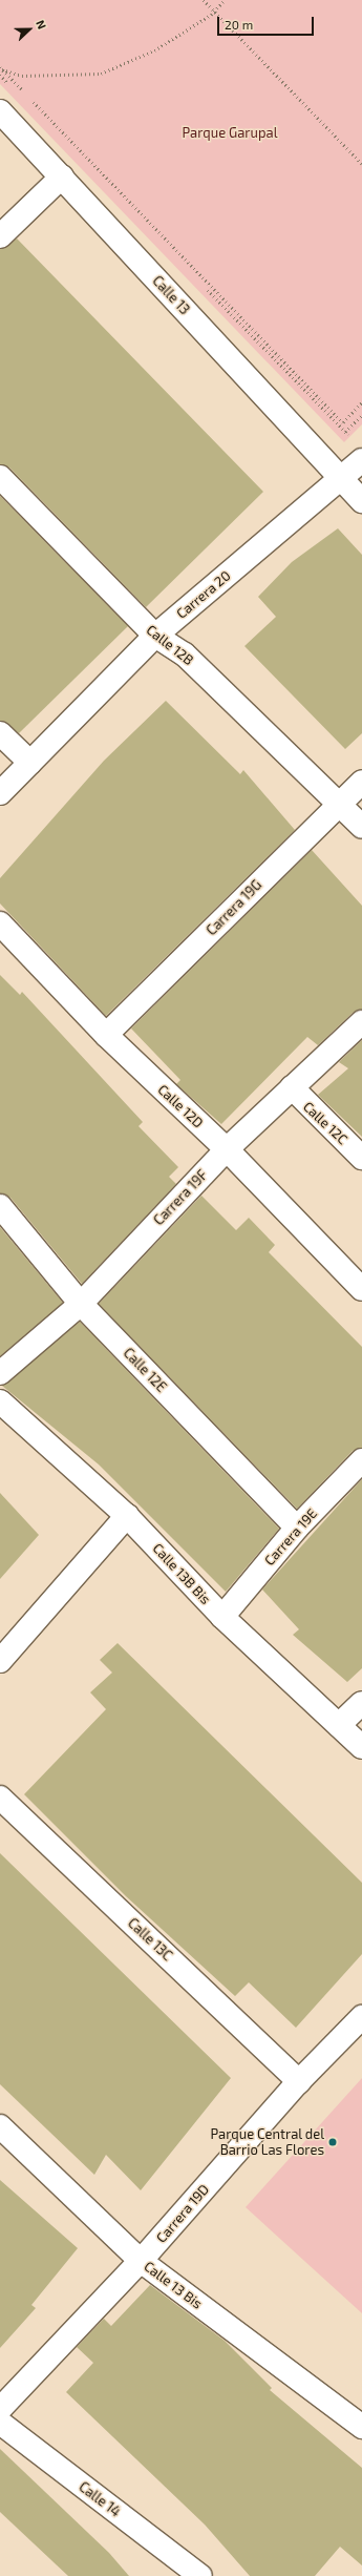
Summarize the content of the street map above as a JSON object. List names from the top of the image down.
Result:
{
  "streets": {
    "street": [
      "Calle 13",
      "Carrera 20",
      "Calle 12B",
      "Carrera 19G",
      "Calle 12D",
      "Calle 12C",
      "Carrera 19F",
      "Calle 12E",
      "Carrera 19E",
      "Calle 13B Bis",
      "Calle 13C",
      "Carrera 19D",
      "Calle 13 Bis",
      "Calle 14"
    ]
  },
  "crossings": [
    ["Calle 13", "Carrera 20"],
    ["Carrera 20", "Calle 12B"],
    ["Calle 12B", "Carrera 19G"],
    ["Carrera 19G", "Calle 12D"],
    ["Calle 12D", "Carrera 19F"],
    ["Calle 12C", "Carrera 19F"],
    ["Carrera 19F", "Calle 12E"],
    ["Calle 12E", "Carrera 19E"],
    ["Carrera 19E", "Calle 13B Bis"],
    ["Calle 13C", "Carrera 19D"],
    ["Carrera 19D", "Calle 13 Bis"]
  ],
  "parks": ["Parque Garupal"],
  "places": ["Parque Central del Barrio Las Flores"],
  "scale_bar": "20 m",
  "north": "right"
}
